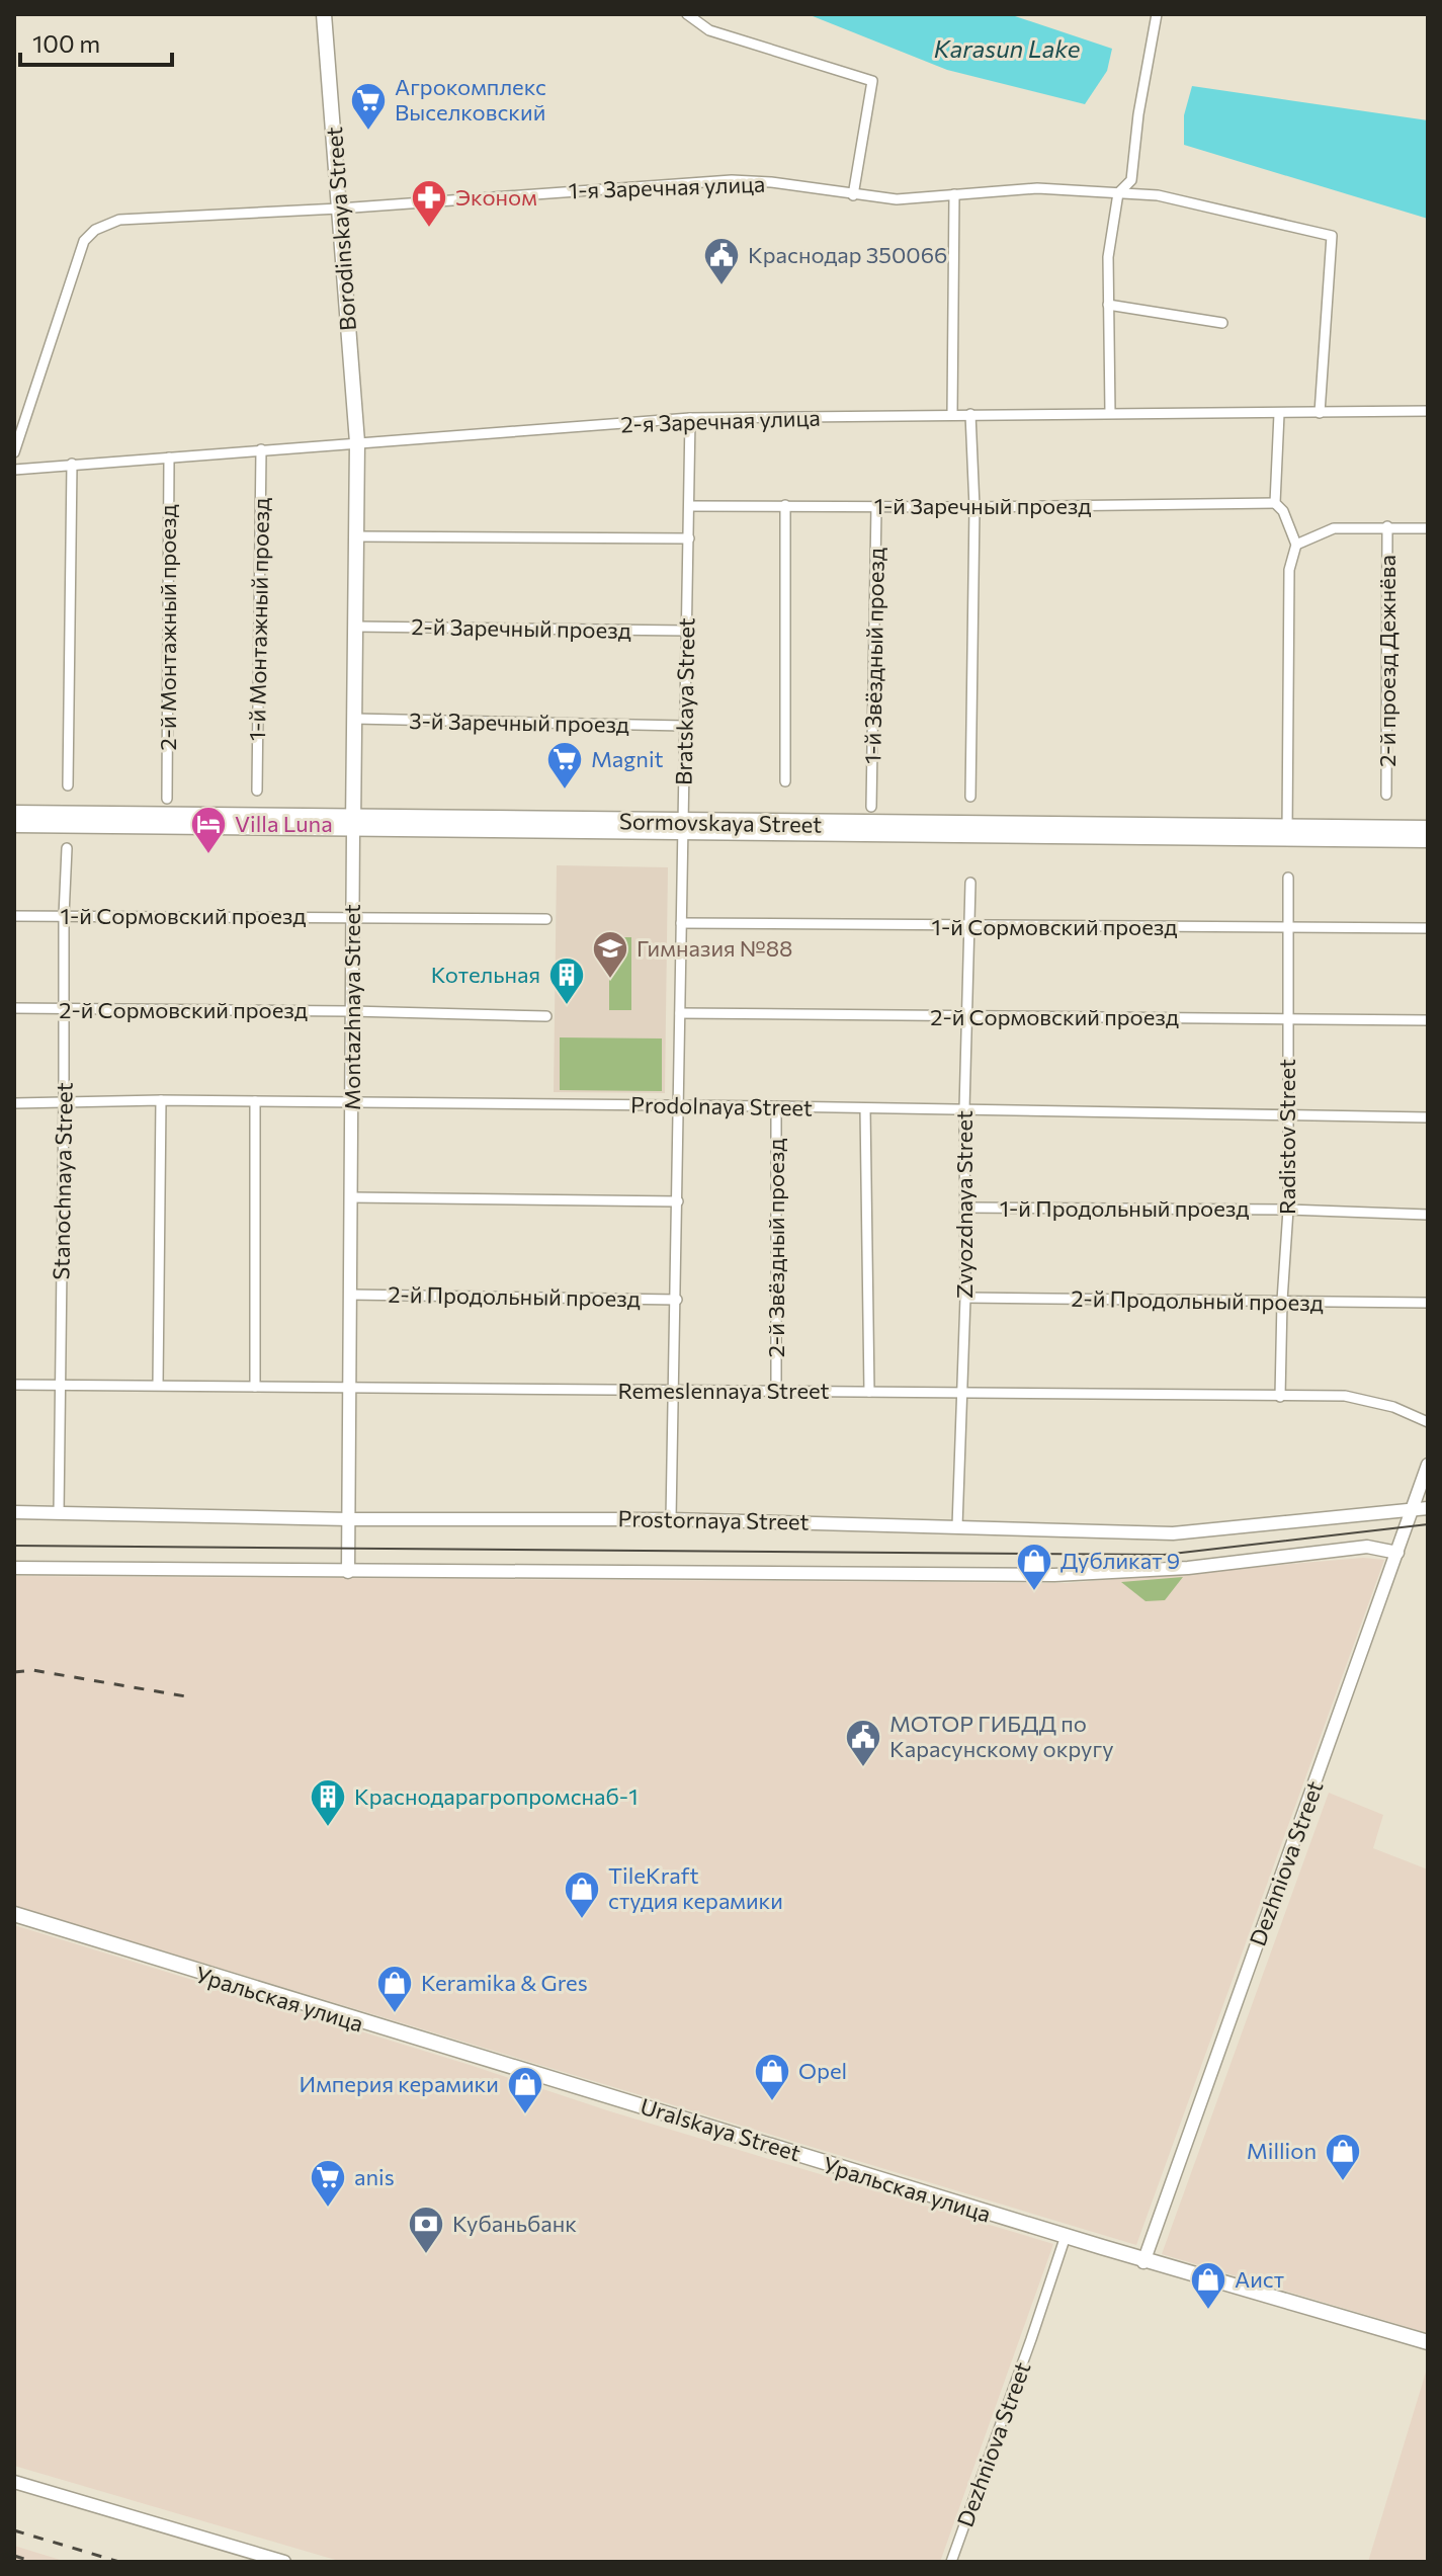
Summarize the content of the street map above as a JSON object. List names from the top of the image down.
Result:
{
  "streets": {
    "main road": [
      "Borodinskaya Street",
      "Sormovskaya Street",
      "Montazhnaya Street",
      "Uralskaya Street"
    ],
    "street": [
      "1-я Заречная улица",
      "2-я Заречная улица",
      "1-й Заречный проезд",
      "1-й Монтажный проезд",
      "2-й Монтажный проезд",
      "2-й Заречный проезд",
      "1-й Звёздный проезд",
      "2-й проезд Дежнёва",
      "Bratskaya Street",
      "3-й Заречный проезд",
      "1-й Сормовский проезд",
      "2-й Сормовский проезд",
      "Prodolnaya Street",
      "Radistov Street",
      "Stanochnaya Street",
      "Zvyozdnaya Street",
      "1-й Продольный проезд",
      "2-й Звёздный проезд",
      "2-й Продольный проезд",
      "Remeslennaya Street",
      "Prostornaya Street",
      "Dezhniova Street"
    ]
  },
  "crossings": [
    ["1-я Заречная улица", "Borodinskaya Street"],
    ["1-я Заречная улица", "2-я Заречная улица"],
    ["Borodinskaya Street", "2-я Заречная улица"],
    ["Borodinskaya Street", "Montazhnaya Street"],
    ["2-я Заречная улица", "1-й Монтажный проезд"],
    ["2-я Заречная улица", "2-й Монтажный проезд"],
    ["2-я Заречная улица", "Bratskaya Street"],
    ["2-я Заречная улица", "Montazhnaya Street"],
    ["1-й Заречный проезд", "1-й Звёздный проезд"],
    ["1-й Заречный проезд", "Bratskaya Street"],
    ["2-й Заречный проезд", "Bratskaya Street"],
    ["2-й Заречный проезд", "Montazhnaya Street"],
    ["Bratskaya Street", "3-й Заречный проезд"],
    ["Bratskaya Street", "Sormovskaya Street"],
    ["Bratskaya Street", "1-й Сормовский проезд"],
    ["Bratskaya Street", "2-й Сормовский проезд"],
    ["Bratskaya Street", "Prodolnaya Street"],
    ["Bratskaya Street", "2-й Продольный проезд"],
    ["Bratskaya Street", "Remeslennaya Street"],
    ["Bratskaya Street", "Prostornaya Street"],
    ["3-й Заречный проезд", "Montazhnaya Street"],
    ["Sormovskaya Street", "Montazhnaya Street"],
    ["1-й Сормовский проезд", "Montazhnaya Street"],
    ["1-й Сормовский проезд", "Radistov Street"],
    ["1-й Сормовский проезд", "Stanochnaya Street"],
    ["1-й Сормовский проезд", "Zvyozdnaya Street"],
    ["Montazhnaya Street", "2-й Сормовский проезд"],
    ["Montazhnaya Street", "Prodolnaya Street"],
    ["Montazhnaya Street", "2-й Продольный проезд"],
    ["Montazhnaya Street", "Remeslennaya Street"],
    ["Montazhnaya Street", "Prostornaya Street"],
    ["2-й Сормовский проезд", "Radistov Street"],
    ["2-й Сормовский проезд", "Stanochnaya Street"],
    ["2-й Сормовский проезд", "Zvyozdnaya Street"],
    ["Prodolnaya Street", "Radistov Street"],
    ["Prodolnaya Street", "Stanochnaya Street"],
    ["Prodolnaya Street", "Zvyozdnaya Street"],
    ["Prodolnaya Street", "2-й Звёздный проезд"],
    ["Radistov Street", "1-й Продольный проезд"],
    ["Radistov Street", "2-й Продольный проезд"],
    ["Radistov Street", "Remeslennaya Street"],
    ["Stanochnaya Street", "Remeslennaya Street"],
    ["Stanochnaya Street", "Prostornaya Street"],
    ["Zvyozdnaya Street", "1-й Продольный проезд"],
    ["Zvyozdnaya Street", "2-й Продольный проезд"],
    ["Zvyozdnaya Street", "Remeslennaya Street"],
    ["Zvyozdnaya Street", "Prostornaya Street"],
    ["2-й Звёздный проезд", "Remeslennaya Street"],
    ["Prostornaya Street", "Dezhniova Street"],
    ["Dezhniova Street", "Uralskaya Street"]
  ],
  "water": ["Karasun Lake"],
  "places": {
    "supermarket": ["Агрокомплекс Выселковский", "Magnit", "anis"],
    "pharmacy": ["Эконом"],
    "public building": ["Краснодар 350066", "МОТОР ГИБДД по Карасунскому округу"],
    "hotel": ["Villa Luna"],
    "school or university": ["Гимназия №88"],
    "building": ["Котельная", "Краснодарагропромснаб-1"],
    "shop": [
      "Дубликат 9",
      "TileKraft студия керамики",
      "Keramika & Gres",
      "Opel",
      "Империя керамики",
      "Million",
      "Аист"
    ],
    "bank": ["Кубаньбанк"]
  },
  "scale_bar": "100 m"
}
